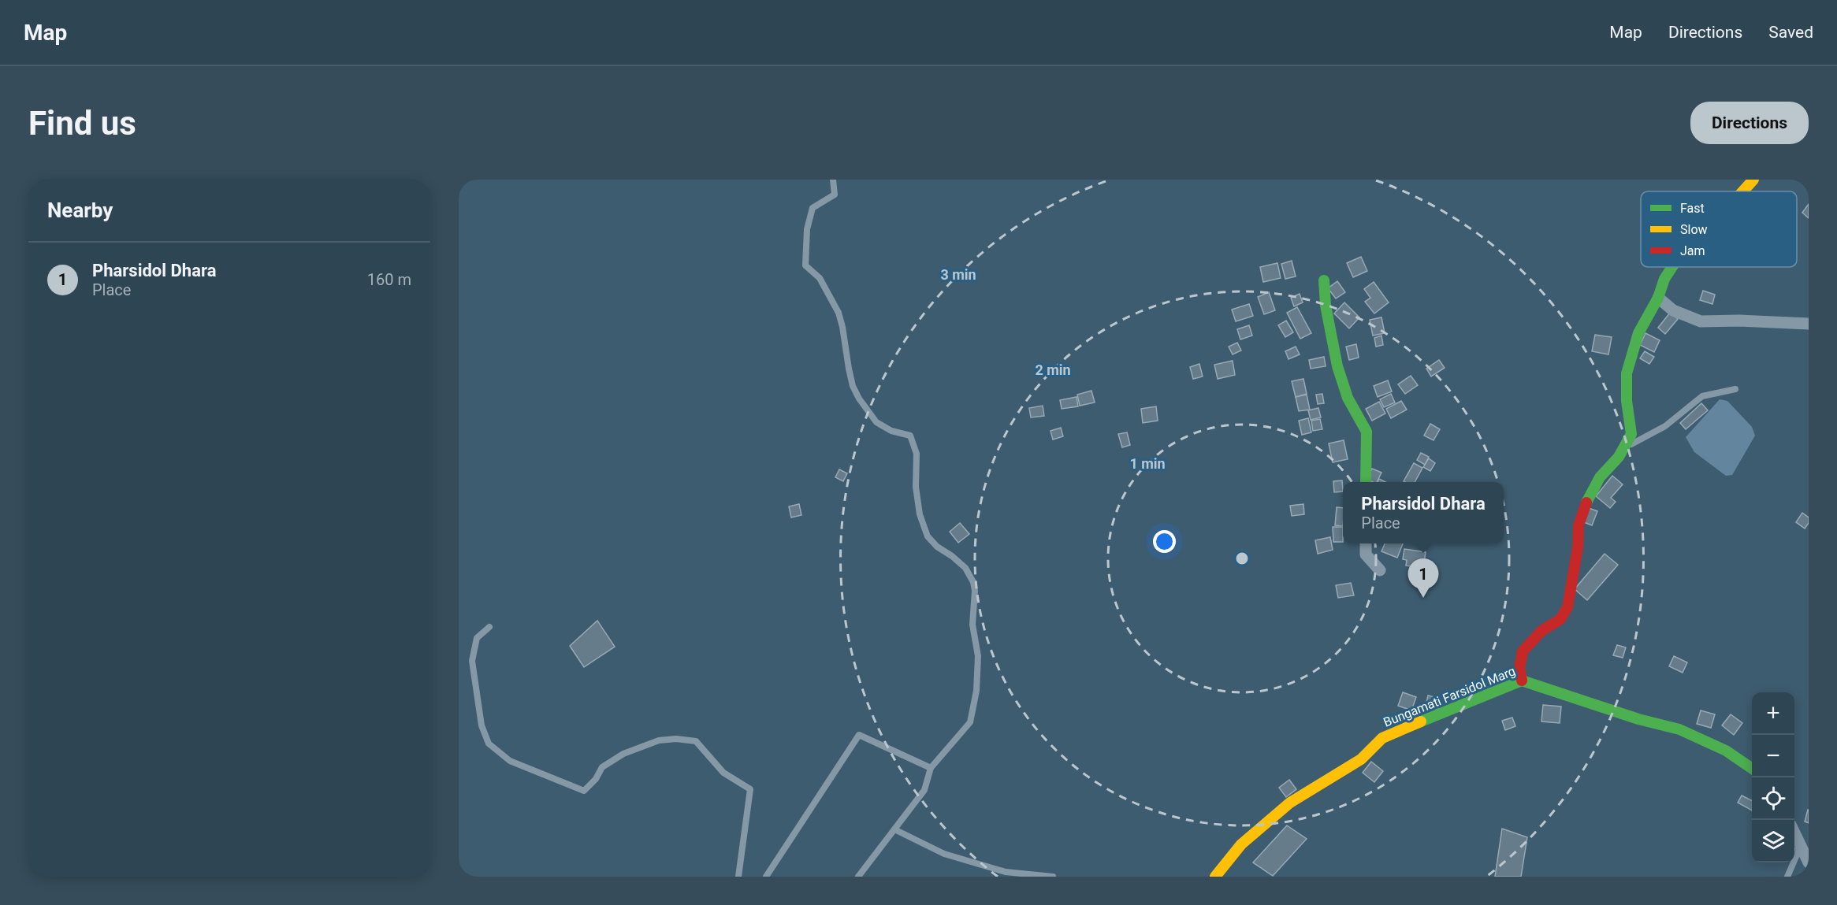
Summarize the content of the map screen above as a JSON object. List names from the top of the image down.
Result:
{
  "streets": {
    "street": ["Bungamati Farsidol Marg"]
  },
  "legend": ["Fast", "Slow", "Jam"],
  "page": {
    "header": "Map",
    "nav": ["Map", "Directions", "Saved"],
    "buttons": "Directions",
    "title": "Find us",
    "heading": "Nearby",
    "list": [
      {
        "mark": "1",
        "name": "Pharsidol Dhara",
        "note": "Place",
        "value": "160 m"
      }
    ],
    "popup": ["Pharsidol Dhara", "Place"],
    "pins": "1",
    "map_buttons": ["+", "−"]
  },
  "rings": ["3 min", "2 min", "1 min"]
}
